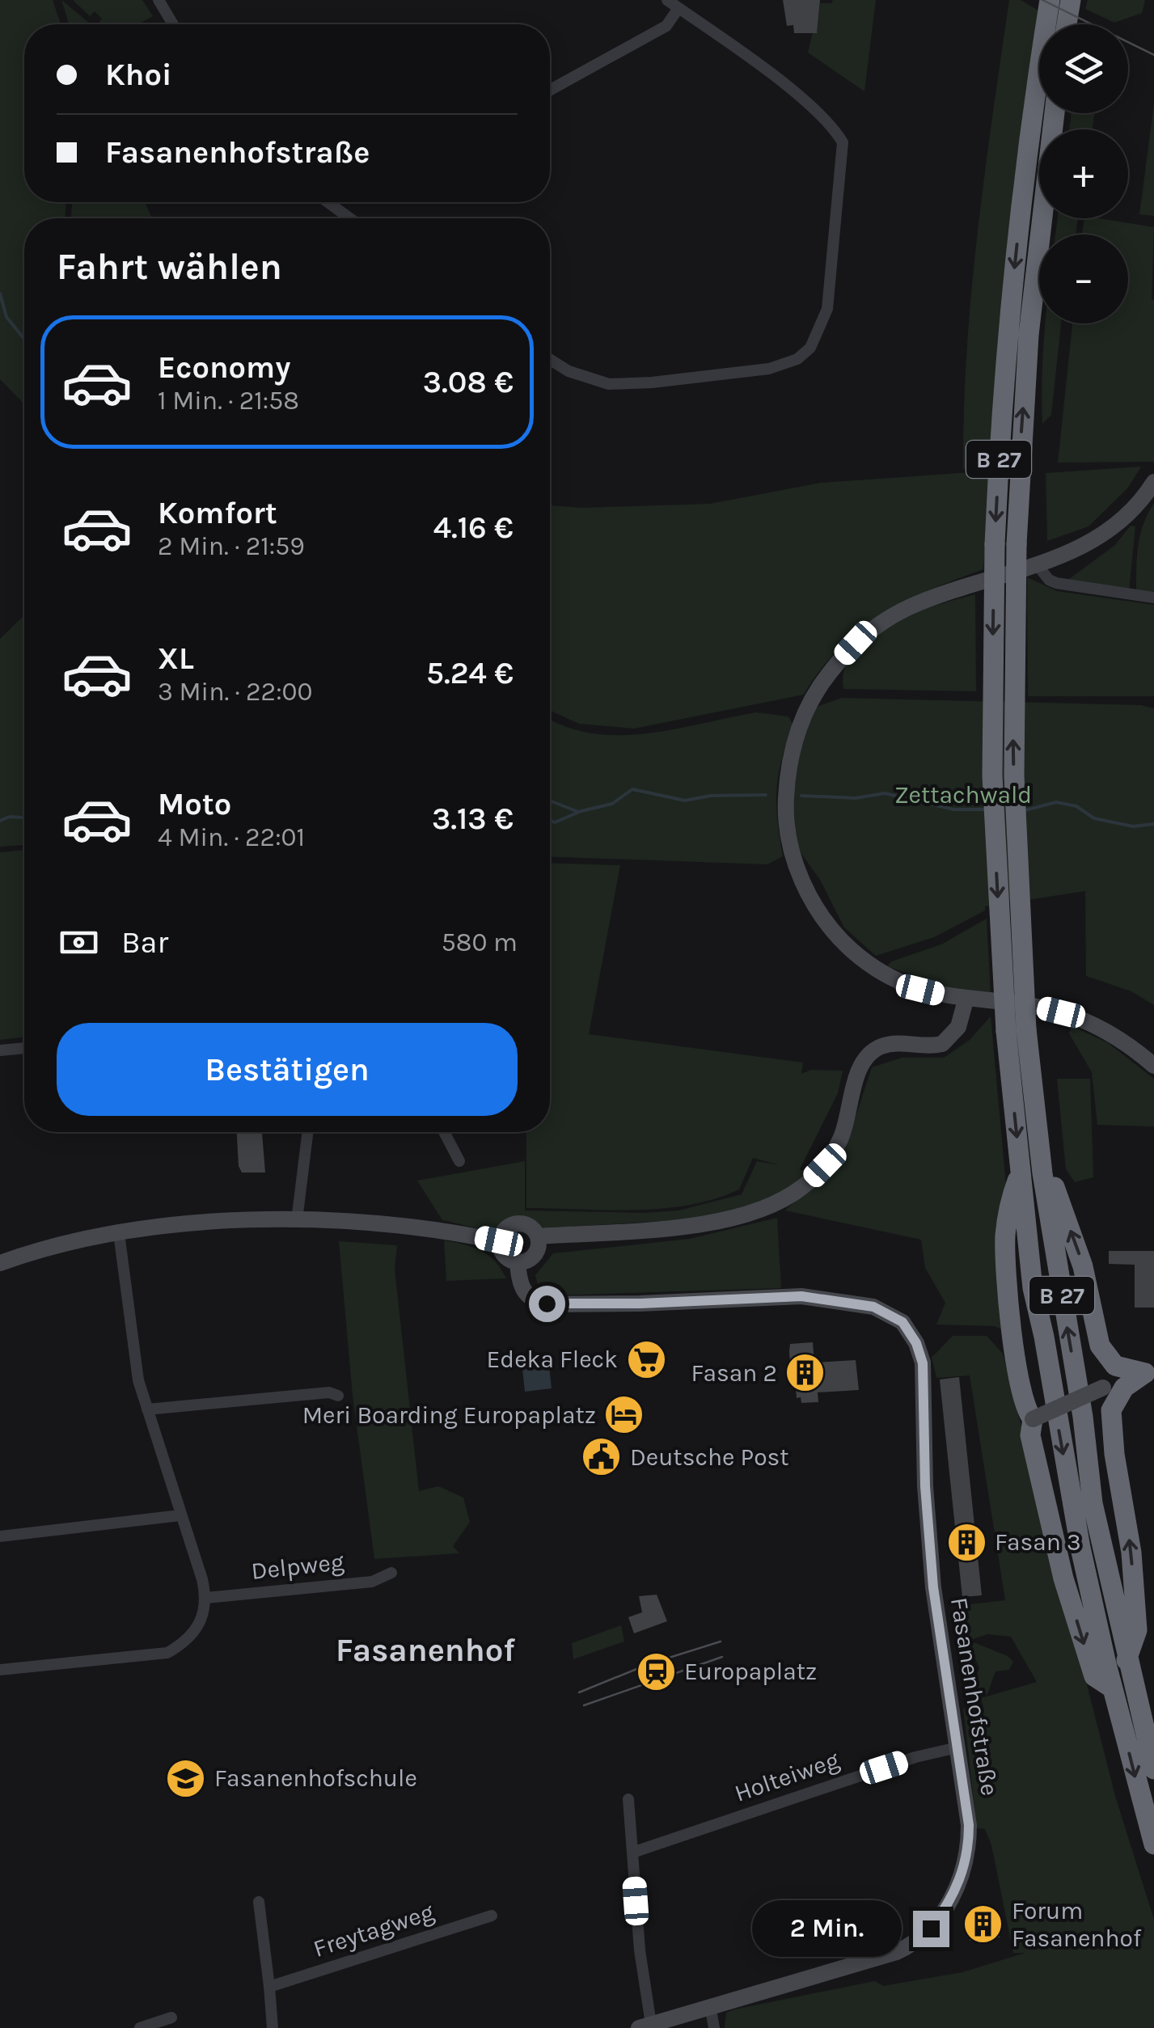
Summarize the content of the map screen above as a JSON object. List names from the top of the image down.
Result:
{
  "streets": {
    "highway": ["B 27"],
    "street": [
      "Delpweg",
      "Fasanenhofstraße",
      "Holteiweg",
      "Freytagweg"
    ]
  },
  "crossings": [
    ["Fasanenhofstraße", "Holteiweg"]
  ],
  "districts": ["Fasanenhof"],
  "parks": ["Zettachwald"],
  "places": {
    "supermarket": ["Edeka Fleck"],
    "building": ["Fasan 2", "Fasan 3", "Forum Fasanenhof"],
    "hotel": ["Meri Boarding Europaplatz"],
    "public building": ["Deutsche Post"],
    "station": ["Europaplatz"],
    "school or university": ["Fasanenhofschule"]
  },
  "page": {
    "map_buttons": ["+", "−"],
    "banner": ["Khoi", "Fasanenhofstraße"],
    "heading": "Fahrt wählen",
    "list": [
      {
        "name": "Economy",
        "note": "1 Min. · 21:58",
        "value": "3.08 €"
      },
      {
        "name": "Komfort",
        "note": "2 Min. · 21:59",
        "value": "4.16 €"
      },
      {
        "name": "XL",
        "note": "3 Min. · 22:00",
        "value": "5.24 €"
      },
      {
        "name": "Moto",
        "note": "4 Min. · 22:01",
        "value": "3.13 €"
      }
    ],
    "pay": ["Bar", "580 m"],
    "buttons": "Bestätigen",
    "bubble": "2 Min."
  }
}
